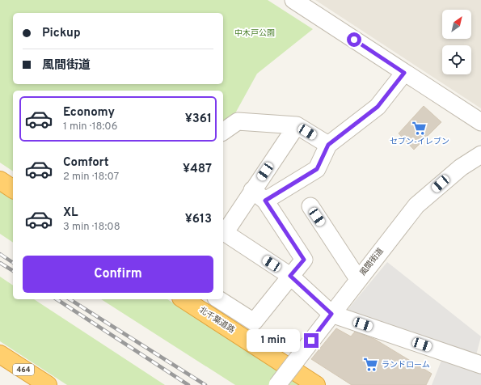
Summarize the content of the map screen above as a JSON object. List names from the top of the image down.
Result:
{
  "streets": {
    "highway": ["北千葉道路", "464"],
    "street": ["風間街道"]
  },
  "parks": ["中木戸公園"],
  "places": {
    "supermarket": ["セブン-イレブン", "ランドローム"]
  },
  "north": "top right",
  "page": {
    "banner": ["Pickup", "風間街道"],
    "list": [
      {
        "name": "Economy",
        "note": "1 min · 18:06",
        "value": "¥361"
      },
      {
        "name": "Comfort",
        "note": "2 min · 18:07",
        "value": "¥487"
      },
      {
        "name": "XL",
        "note": "3 min · 18:08",
        "value": "¥613"
      }
    ],
    "buttons": "Confirm",
    "bubble": "1 min"
  }
}
